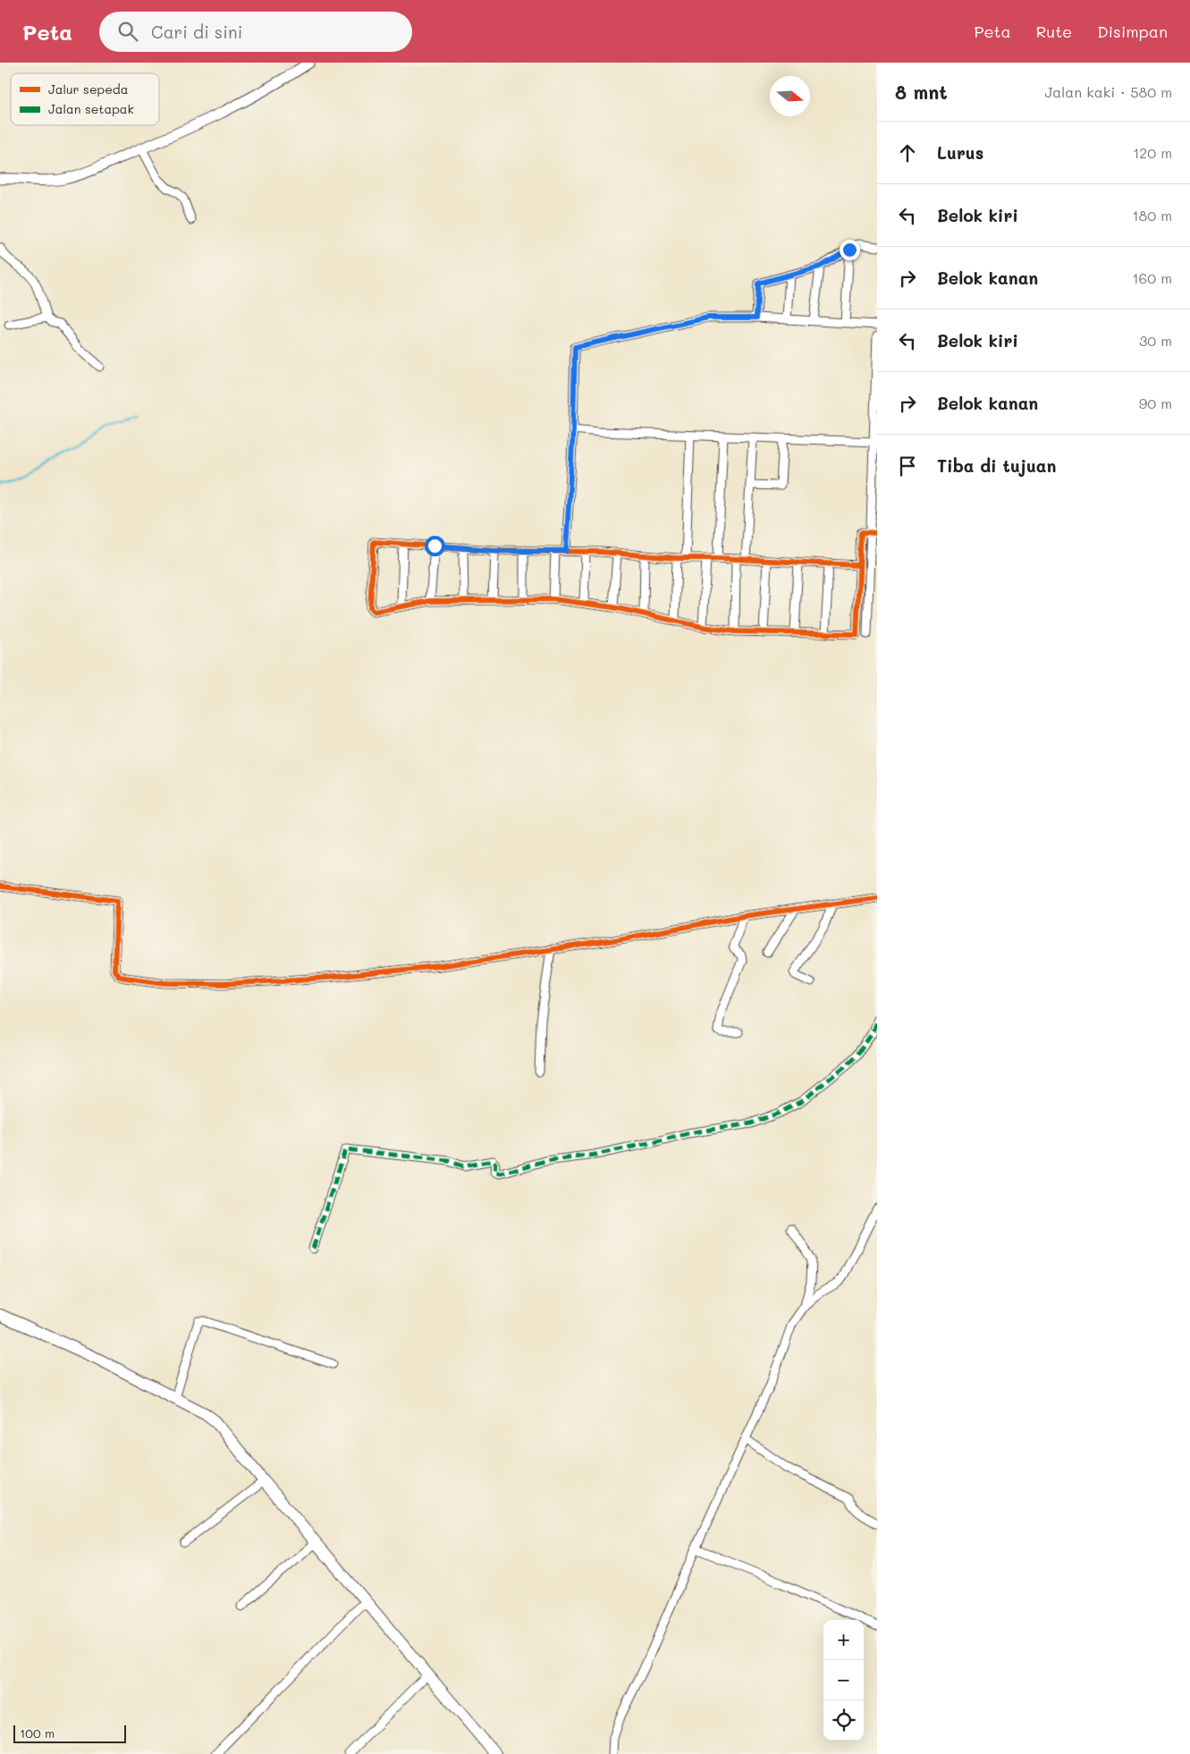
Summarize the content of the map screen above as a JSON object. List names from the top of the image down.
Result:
{
  "legend": ["Jalur sepeda", "Jalan setapak"],
  "scale_bar": "100 m",
  "north": "right",
  "page": {
    "header": "Peta",
    "search": "Cari di sini",
    "nav": ["Peta", "Rute", "Disimpan"],
    "heading": ["8 mnt", "Jalan kaki · 580 m"],
    "list": [
      ["Lurus", "120 m"],
      ["Belok kiri", "180 m"],
      ["Belok kanan", "160 m"],
      ["Belok kiri", "30 m"],
      ["Belok kanan", "90 m"],
      "Tiba di tujuan"
    ],
    "map_buttons": ["+", "−"],
    "scale": "100 m"
  }
}
